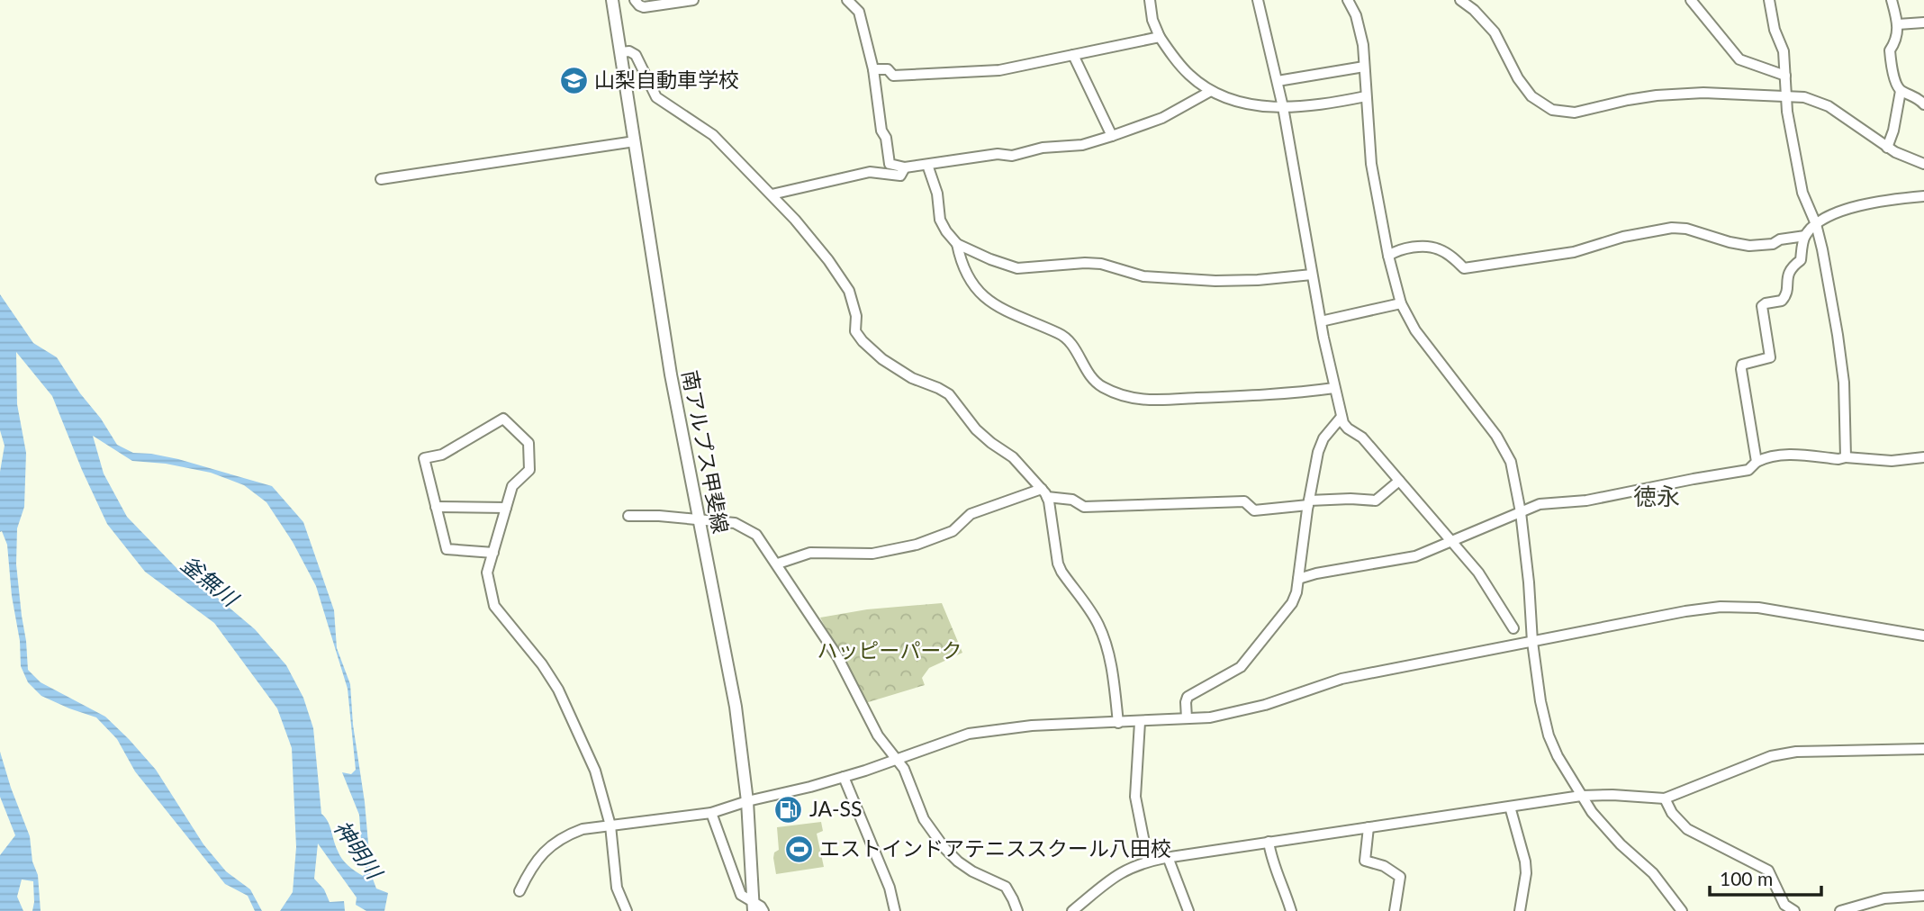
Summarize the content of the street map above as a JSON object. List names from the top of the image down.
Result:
{
  "streets": {
    "main road": ["南アルプス甲斐線"]
  },
  "districts": ["徳永"],
  "water": ["釜無川", "神明川"],
  "parks": ["ハッピーパーク"],
  "places": {
    "school or university": ["山梨自動車学校"],
    "fuel station": ["JA-SS"],
    "sports": ["エストインドアテニススクール八田校"]
  },
  "scale_bar": "100 m"
}
